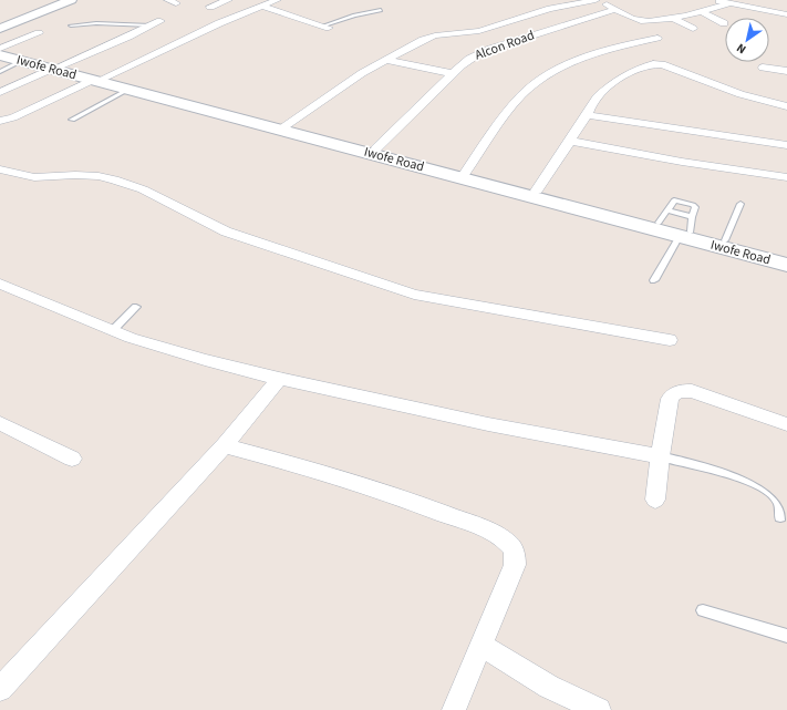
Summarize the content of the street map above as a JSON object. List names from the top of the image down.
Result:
{
  "streets": {
    "street": ["Alcon Road", "Iwofe Road"]
  },
  "crossings": [
    ["Alcon Road", "Iwofe Road"]
  ],
  "north": "bottom left"
}
